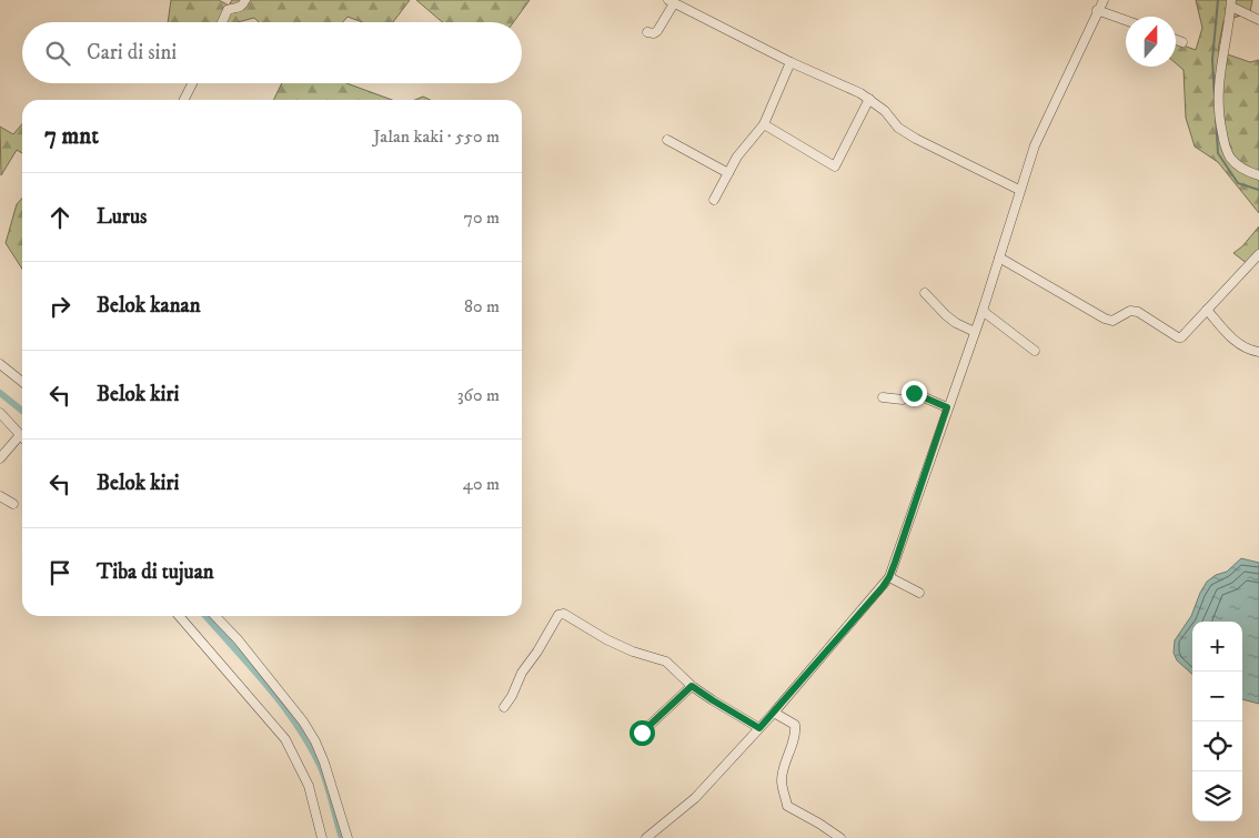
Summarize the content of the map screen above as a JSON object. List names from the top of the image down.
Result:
{
  "north": "top",
  "page": {
    "search": "Cari di sini",
    "heading": ["7 mnt", "Jalan kaki · 550 m"],
    "list": [
      ["Lurus", "70 m"],
      ["Belok kanan", "80 m"],
      ["Belok kiri", "360 m"],
      ["Belok kiri", "40 m"],
      "Tiba di tujuan"
    ],
    "map_buttons": ["+", "−"]
  }
}
